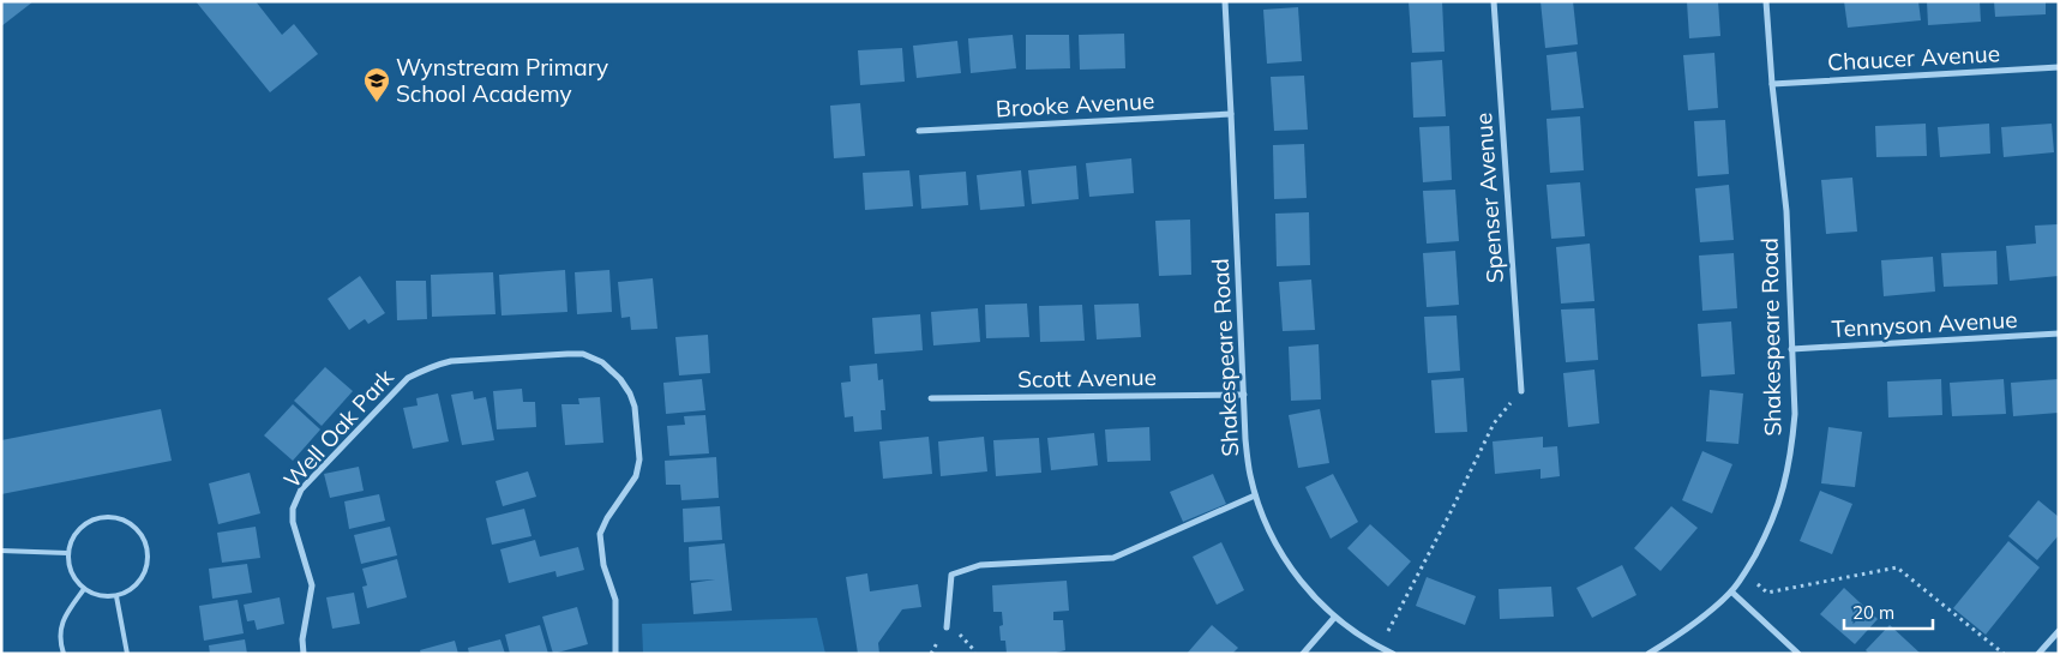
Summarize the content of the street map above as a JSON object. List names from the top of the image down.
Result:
{
  "streets": {
    "street": [
      "Chaucer Avenue",
      "Brooke Avenue",
      "Spenser Avenue",
      "Tennyson Avenue",
      "Shakespeare Road",
      "Scott Avenue",
      "Well Oak Park"
    ]
  },
  "crossings": [
    ["Chaucer Avenue", "Shakespeare Road"],
    ["Brooke Avenue", "Shakespeare Road"],
    ["Tennyson Avenue", "Shakespeare Road"],
    ["Shakespeare Road", "Scott Avenue"]
  ],
  "places": {
    "school or university": ["Wynstream Primary School Academy"]
  },
  "scale_bar": "20 m"
}
